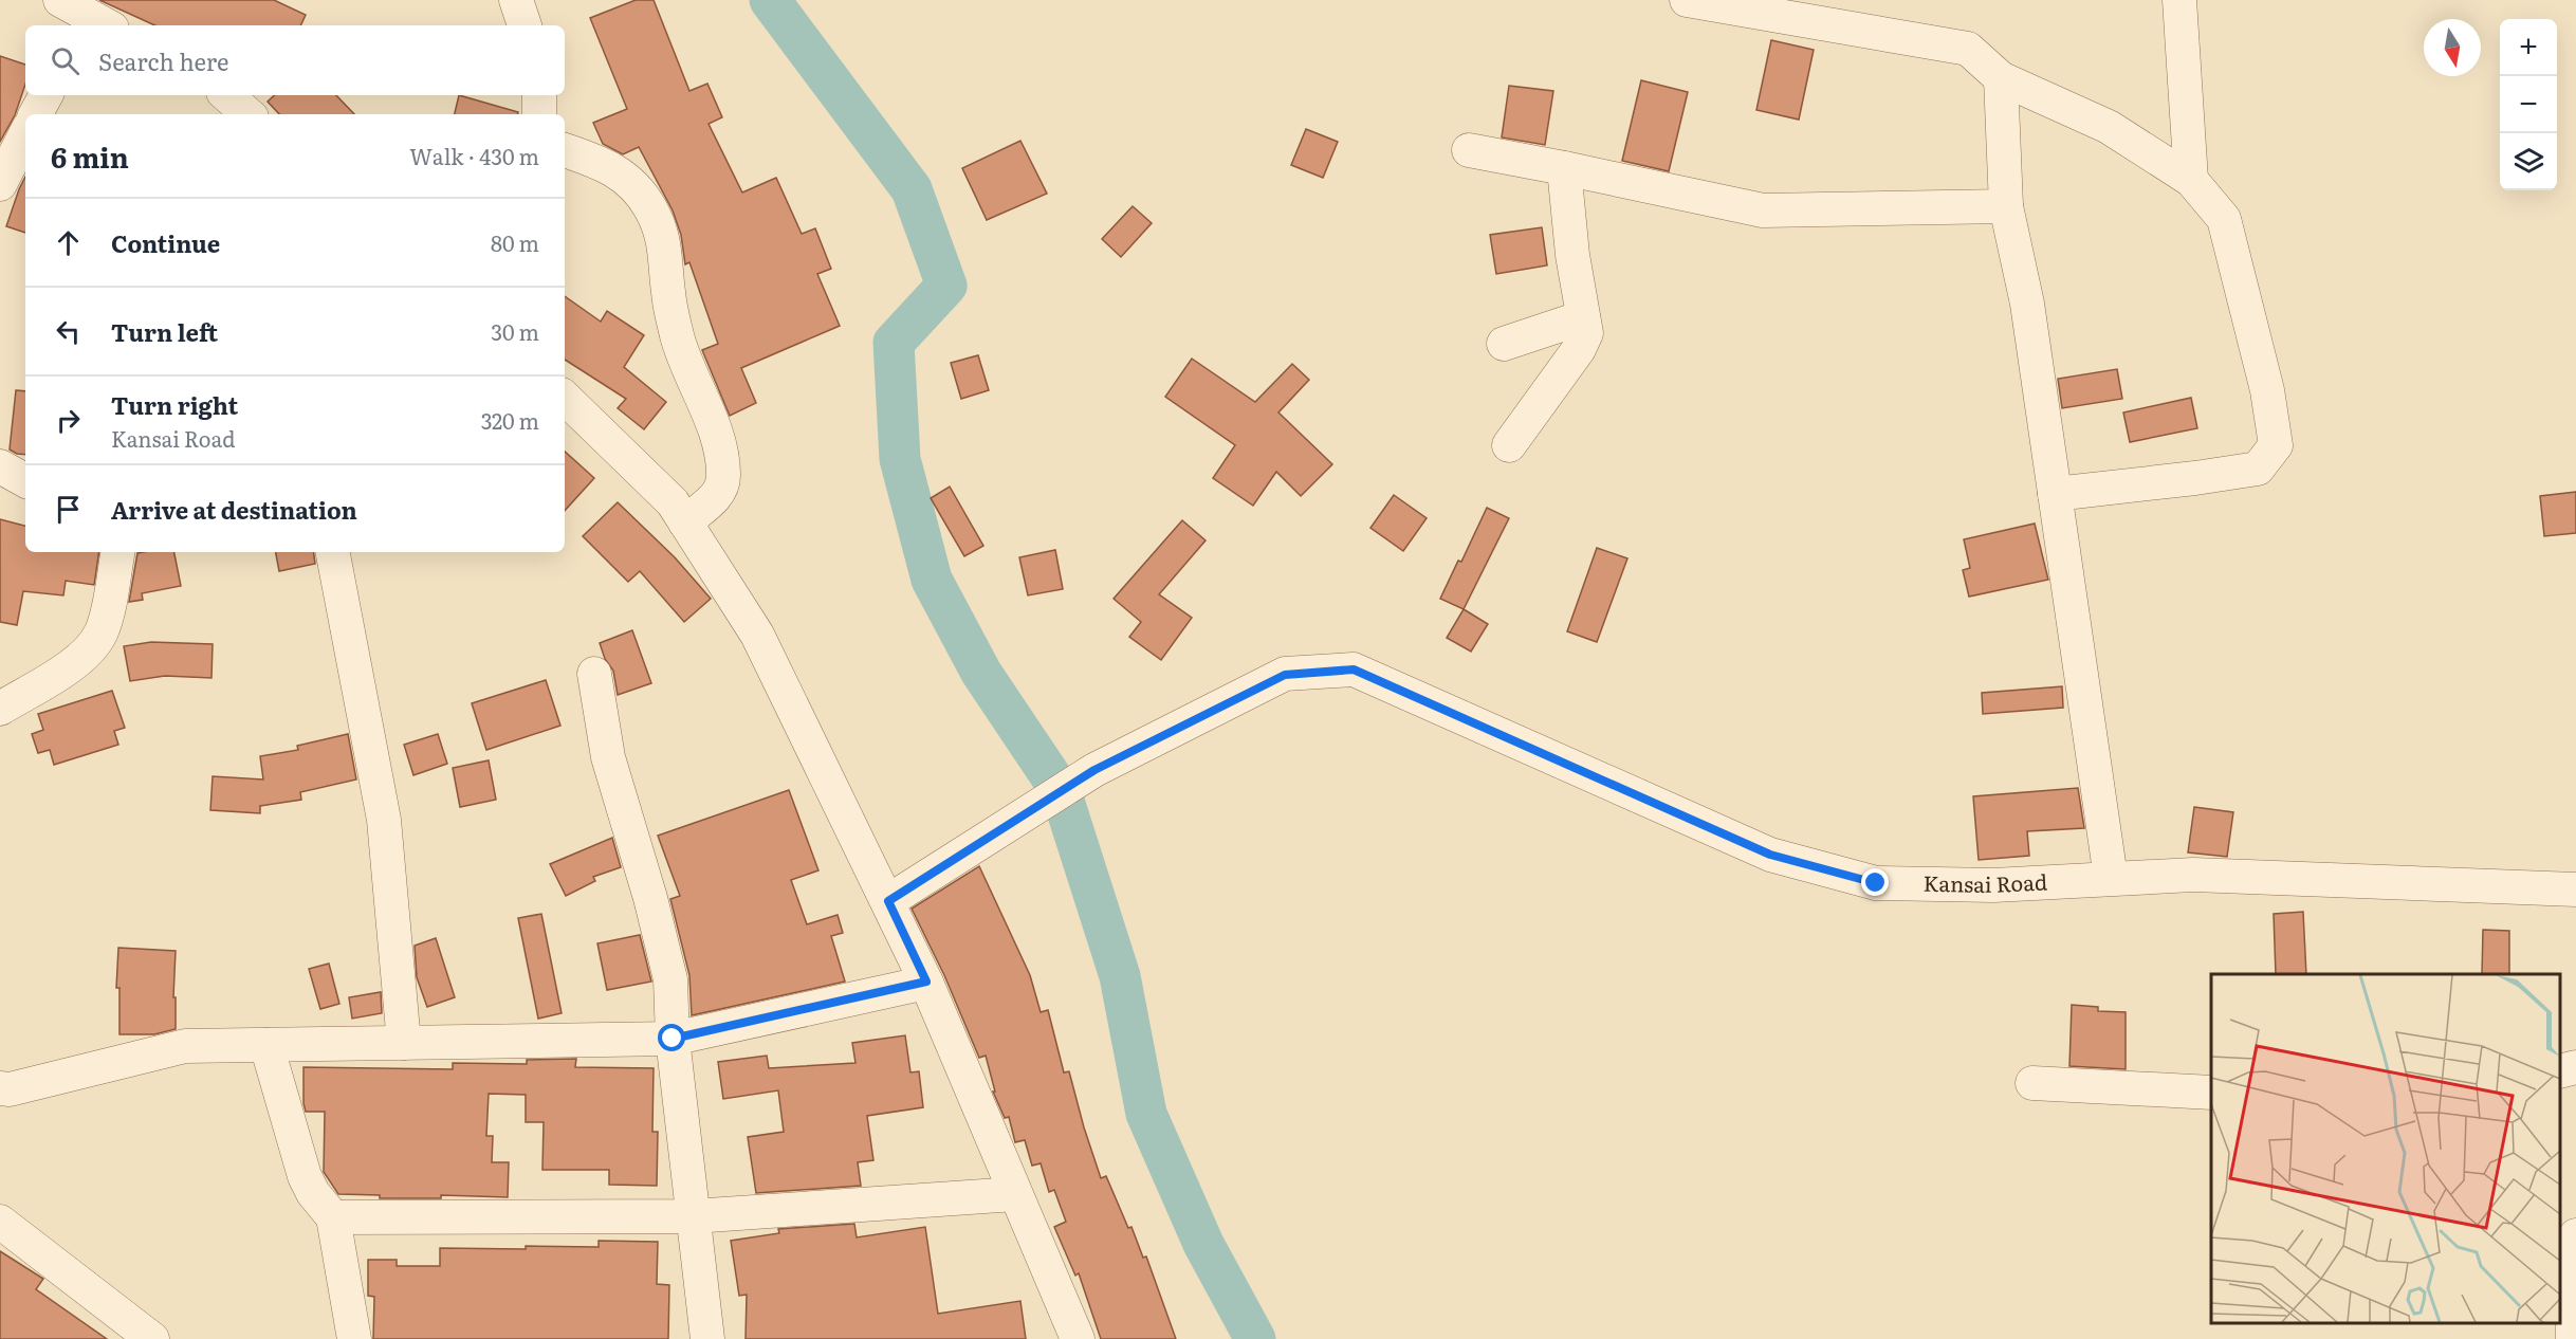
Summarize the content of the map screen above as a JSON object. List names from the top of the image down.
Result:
{
  "streets": {
    "street": ["Kansai Road"]
  },
  "north": "bottom",
  "page": {
    "map_buttons": ["+", "−"],
    "search": "Search here",
    "heading": ["6 min", "Walk · 430 m"],
    "list": [
      ["Continue", "80 m"],
      ["Turn left", "30 m"],
      ["Turn right", "Kansai Road", "320 m"],
      "Arrive at destination"
    ]
  }
}
